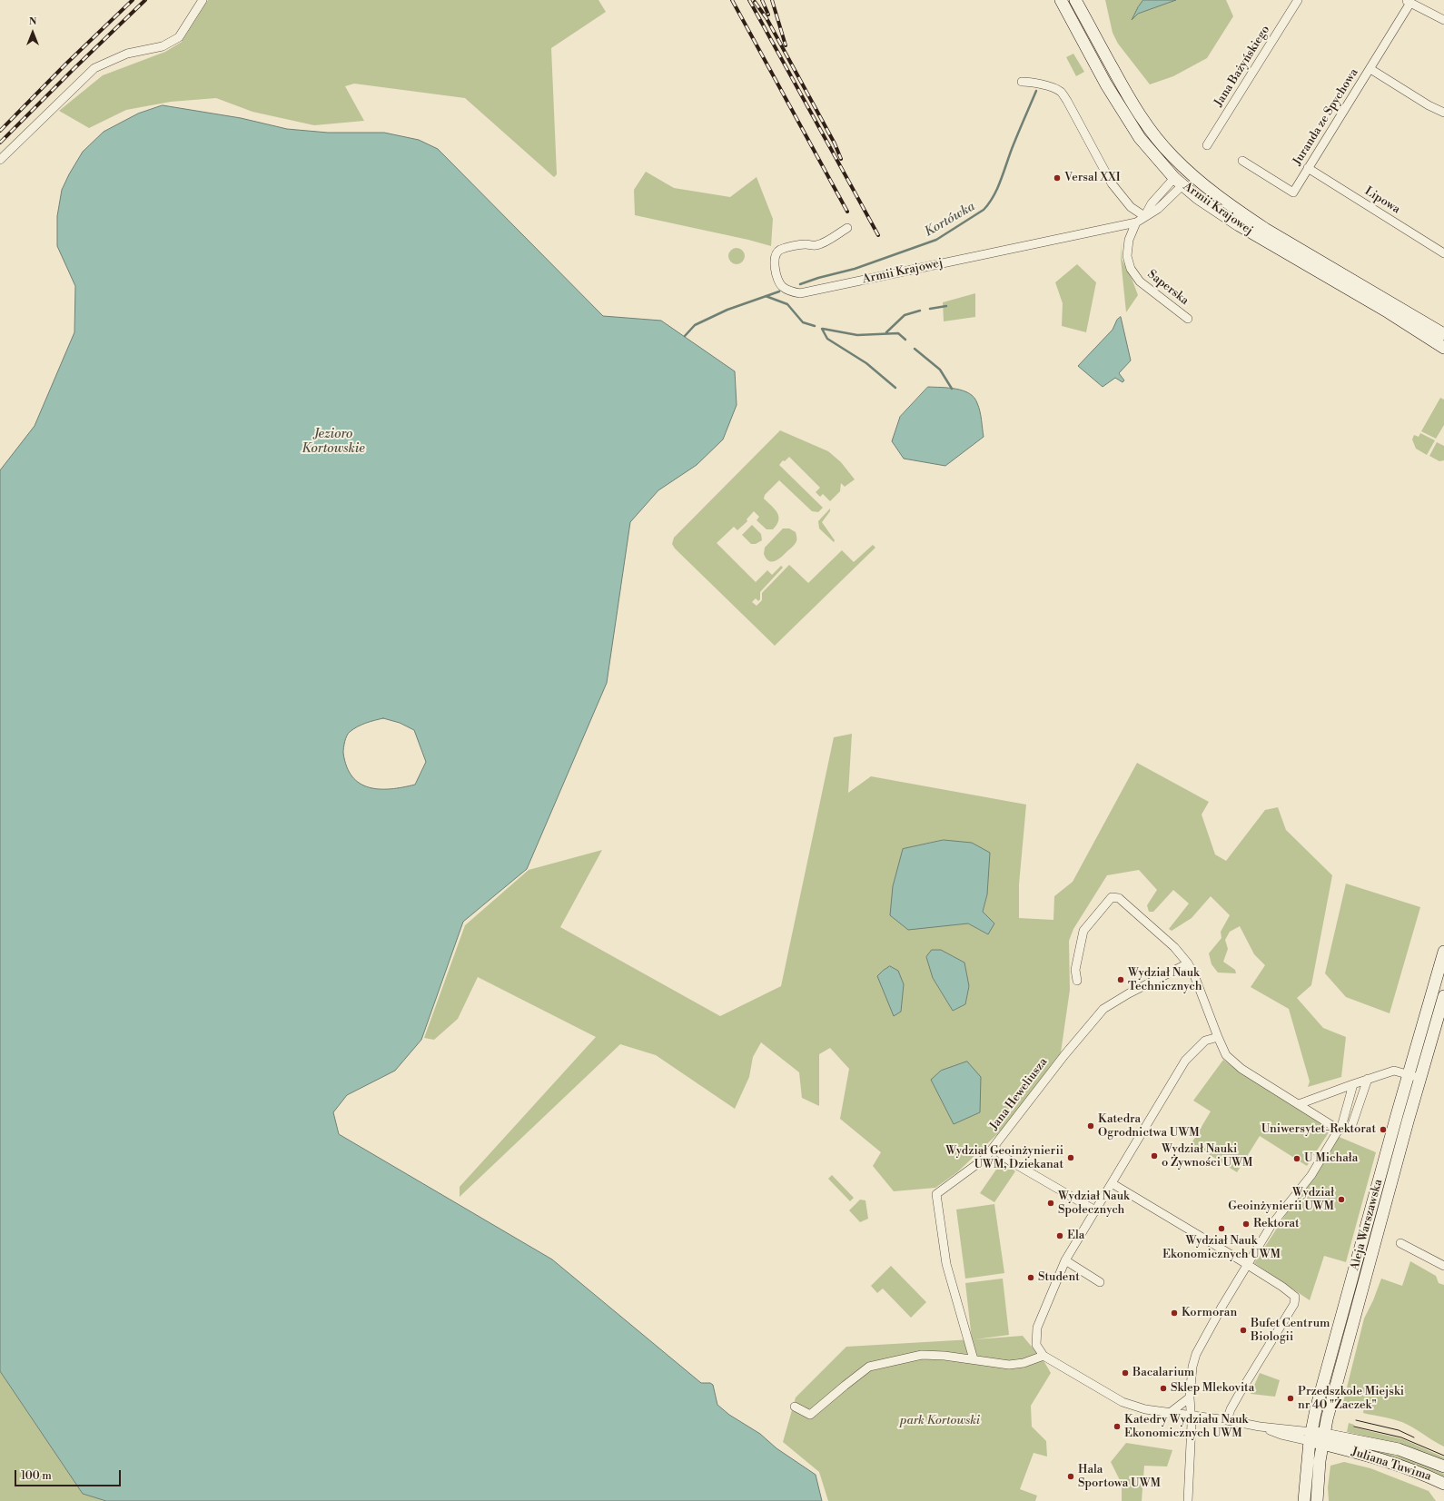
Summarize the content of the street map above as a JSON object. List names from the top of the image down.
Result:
{
  "streets": {
    "main road": ["Armii Krajowej", "Aleja Warszawska", "Juliana Tuwima"],
    "street": [
      "Jana Bażyńskiego",
      "Juranda ze Spychowa",
      "Lipowa",
      "Saperska",
      "Jana Heweliusza"
    ]
  },
  "crossings": [
    ["Juranda ze Spychowa", "Lipowa"],
    ["Armii Krajowej", "Saperska"],
    ["Aleja Warszawska", "Juliana Tuwima"]
  ],
  "water": ["Kortówka", "Jezioro Kortowskie"],
  "parks": ["park Kortowski"],
  "places": [
    "Versal XXI",
    "Wydział Nauk Technicznych",
    "Katedra Ogrodnictwa UWM",
    "Uniwersytet-Rektorat",
    "Wydział Nauki o Żywności UWM",
    "Wydział Geoinżynierii UWM, Dziekanat",
    "U Michała",
    "Wydział Geoinżynierii UWM",
    "Wydział Nauk Społecznych",
    "Rektorat",
    "Wydział Nauk Ekonomicznych UWM",
    "Ela",
    "Student",
    "Kormoran",
    "Bufet Centrum Biologii",
    "Bacalarium",
    "Sklep Mlekovita",
    "Przedszkole Miejski nr 40 \"Żaczek\"",
    "Katedry Wydziału Nauk Ekonomicznych UWM",
    "Hala Sportowa UWM"
  ],
  "scale_bar": "100 m",
  "north": "top"
}
